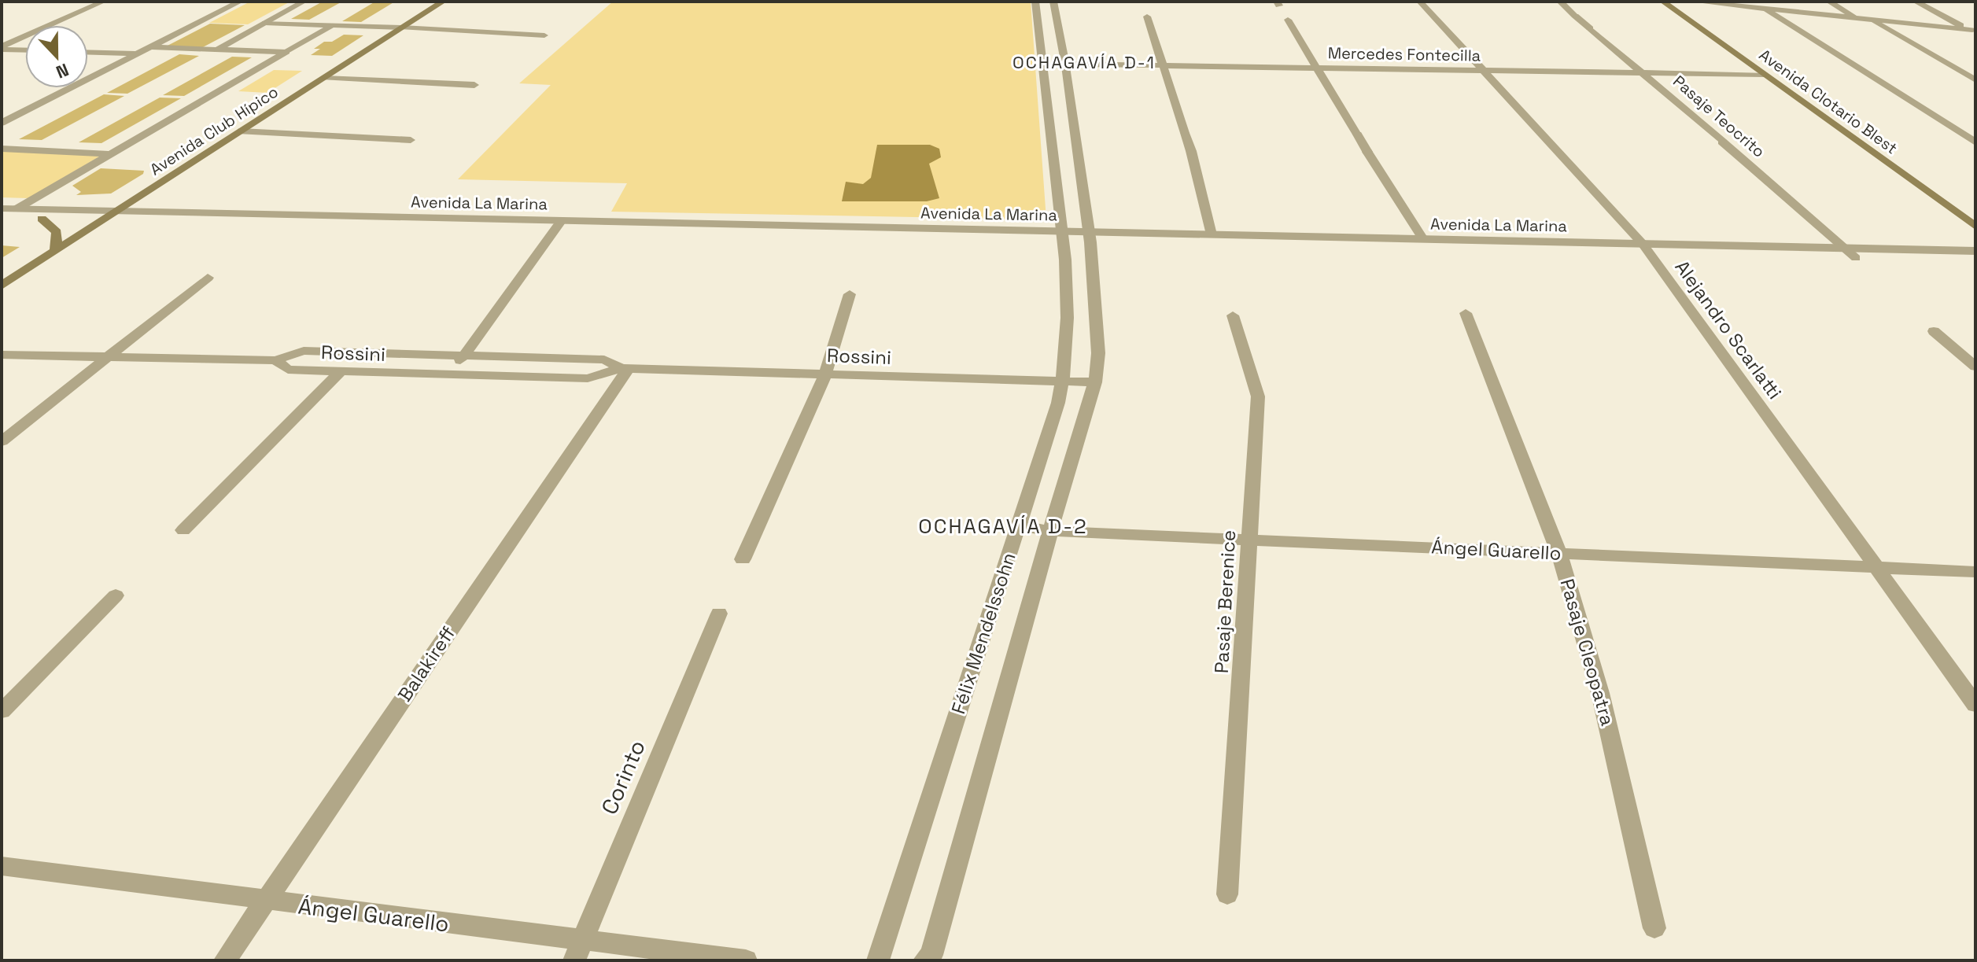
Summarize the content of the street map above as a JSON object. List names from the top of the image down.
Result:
{
  "streets": {
    "main road": ["Avenida Clotario Blest", "Avenida Club Hípico"],
    "street": [
      "Mercedes Fontecilla",
      "Pasaje Teocrito",
      "Avenida La Marina",
      "Alejandro Scarlatti",
      "Rossini",
      "Ángel Guarello",
      "Pasaje Berenice",
      "Félix Mendelssohn",
      "Pasaje Cleopatra",
      "Balakireff",
      "Corinto"
    ]
  },
  "crossings": [
    ["Mercedes Fontecilla", "Avenida Clotario Blest"],
    ["Mercedes Fontecilla", "Pasaje Teocrito"],
    ["Mercedes Fontecilla", "Alejandro Scarlatti"],
    ["Mercedes Fontecilla", "Félix Mendelssohn"],
    ["Pasaje Teocrito", "Avenida La Marina"],
    ["Avenida Club Hípico", "Avenida La Marina"],
    ["Avenida La Marina", "Alejandro Scarlatti"],
    ["Avenida La Marina", "Félix Mendelssohn"],
    ["Alejandro Scarlatti", "Ángel Guarello"],
    ["Rossini", "Félix Mendelssohn"],
    ["Rossini", "Balakireff"],
    ["Ángel Guarello", "Pasaje Berenice"],
    ["Ángel Guarello", "Félix Mendelssohn"],
    ["Ángel Guarello", "Pasaje Cleopatra"],
    ["Ángel Guarello", "Balakireff"],
    ["Ángel Guarello", "Corinto"]
  ],
  "districts": ["OCHAGAVÍA D-1", "OCHAGAVÍA D-2"],
  "north": "bottom"
}
